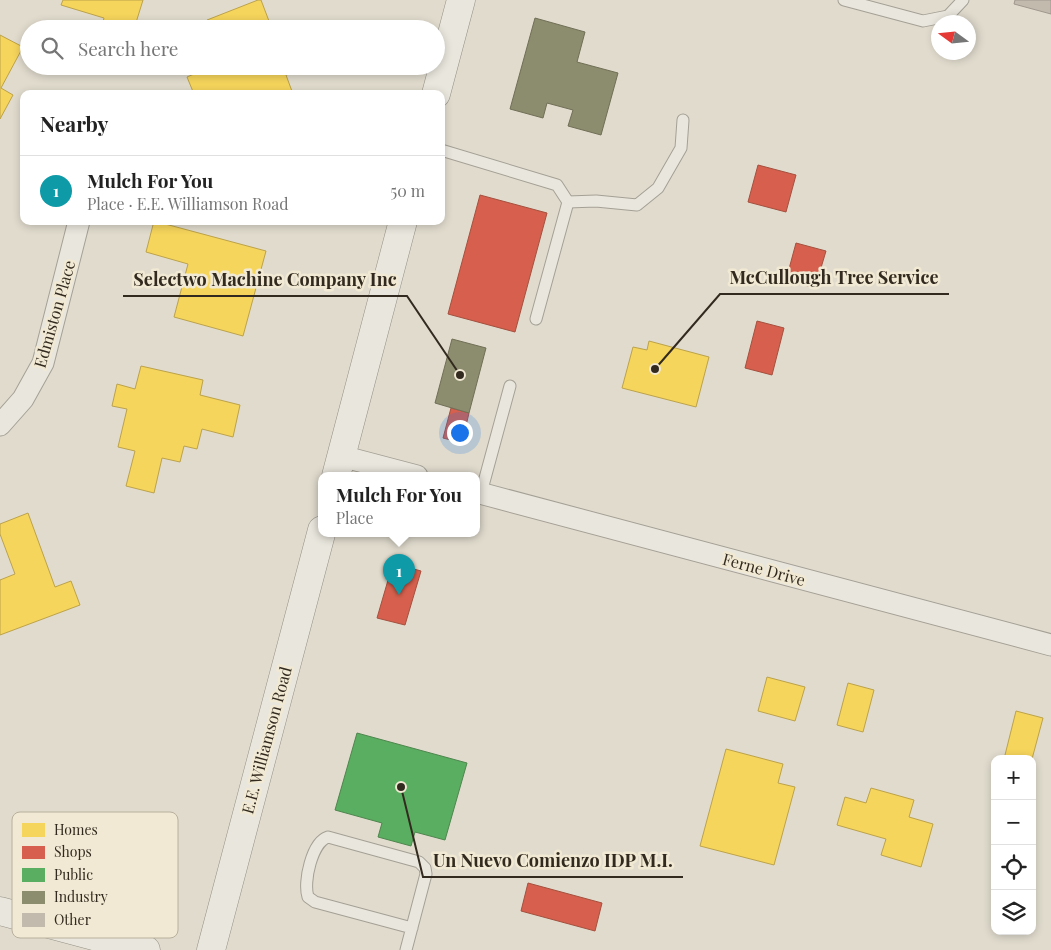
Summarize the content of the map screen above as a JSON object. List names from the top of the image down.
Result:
{
  "streets": {
    "street": ["Edmiston Place", "Ferne Drive", "E.E. Williamson Road"]
  },
  "places": ["McCullough Tree Service", "Selectwo Machine Company Inc", "Un Nuevo Comienzo IDP M.I."],
  "legend": [
    "Homes",
    "Shops",
    "Public",
    "Industry",
    "Other"
  ],
  "north": "left",
  "page": {
    "search": "Search here",
    "heading": "Nearby",
    "list": [
      {
        "mark": "1",
        "name": "Mulch For You",
        "note": "Place · E.E. Williamson Road",
        "value": "50 m"
      }
    ],
    "popup": ["Mulch For You", "Place"],
    "pins": "1",
    "map_buttons": ["+", "−"]
  }
}
